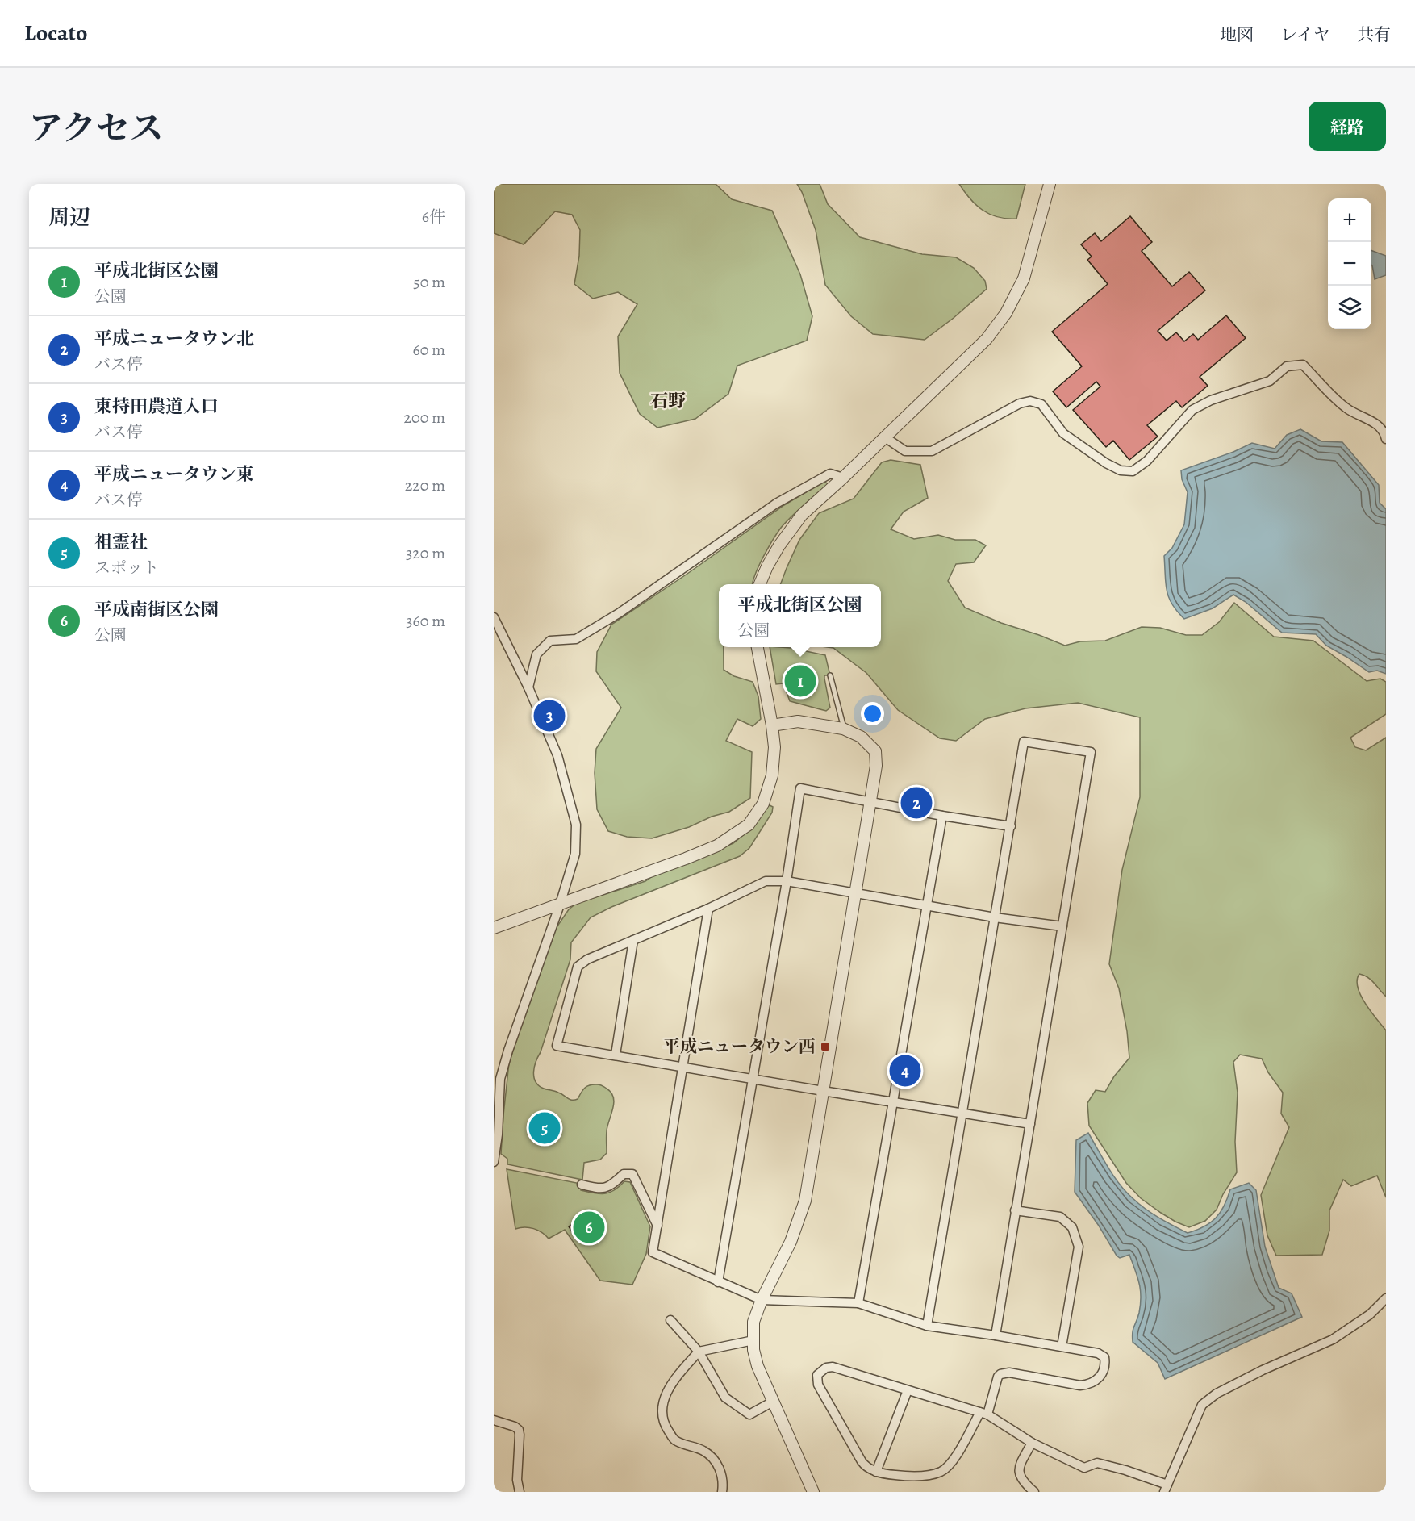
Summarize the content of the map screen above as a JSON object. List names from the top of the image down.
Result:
{
  "districts": ["石野"],
  "places": {
    "transit": ["平成ニュータウン西"]
  },
  "page": {
    "header": "Locato",
    "nav": ["地図", "レイヤ", "共有"],
    "title": "アクセス",
    "buttons": "経路",
    "heading": ["周辺", "6件"],
    "map_buttons": ["+", "−"],
    "list": [
      {
        "mark": "1",
        "name": "平成北街区公園",
        "note": "公園",
        "value": "50 m"
      },
      {
        "mark": "2",
        "name": "平成ニュータウン北",
        "note": "バス停",
        "value": "60 m"
      },
      {
        "mark": "3",
        "name": "東持田農道入口",
        "note": "バス停",
        "value": "200 m"
      },
      {
        "mark": "4",
        "name": "平成ニュータウン東",
        "note": "バス停",
        "value": "220 m"
      },
      {
        "mark": "5",
        "name": "祖霊社",
        "note": "スポット",
        "value": "320 m"
      },
      {
        "mark": "6",
        "name": "平成南街区公園",
        "note": "公園",
        "value": "360 m"
      }
    ],
    "popup": ["平成北街区公園", "公園"],
    "pins": [
      "1",
      "3",
      "2",
      "4",
      "5",
      "6"
    ]
  }
}
